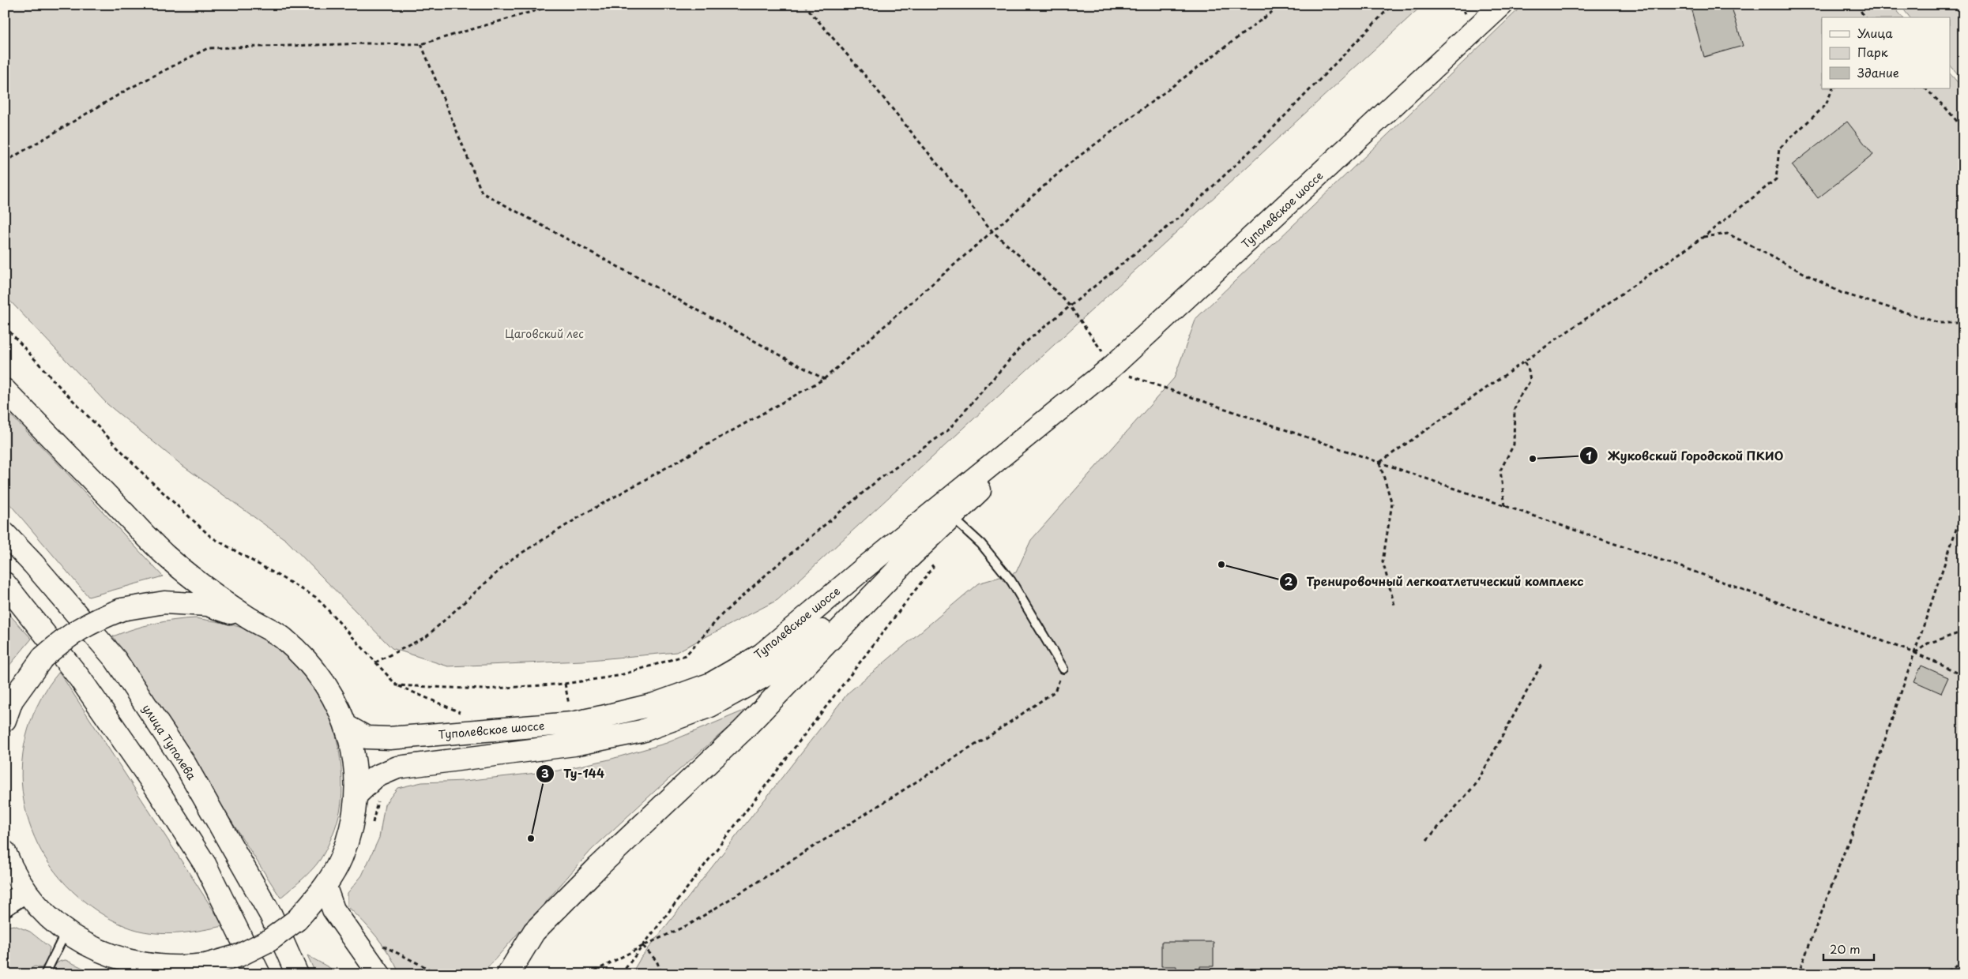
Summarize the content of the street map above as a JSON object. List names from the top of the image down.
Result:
{
  "streets": {
    "main road": ["Туполевское шоссе", "улица Туполева"]
  },
  "parks": ["Цаговский лес"],
  "places": ["Жуковский Городской ПКИО", "Тренировочный легкоатлетический комплекс", "Ty-144"],
  "legend": ["Улица", "Парк", "Здание"],
  "scale_bar": "20 m"
}
